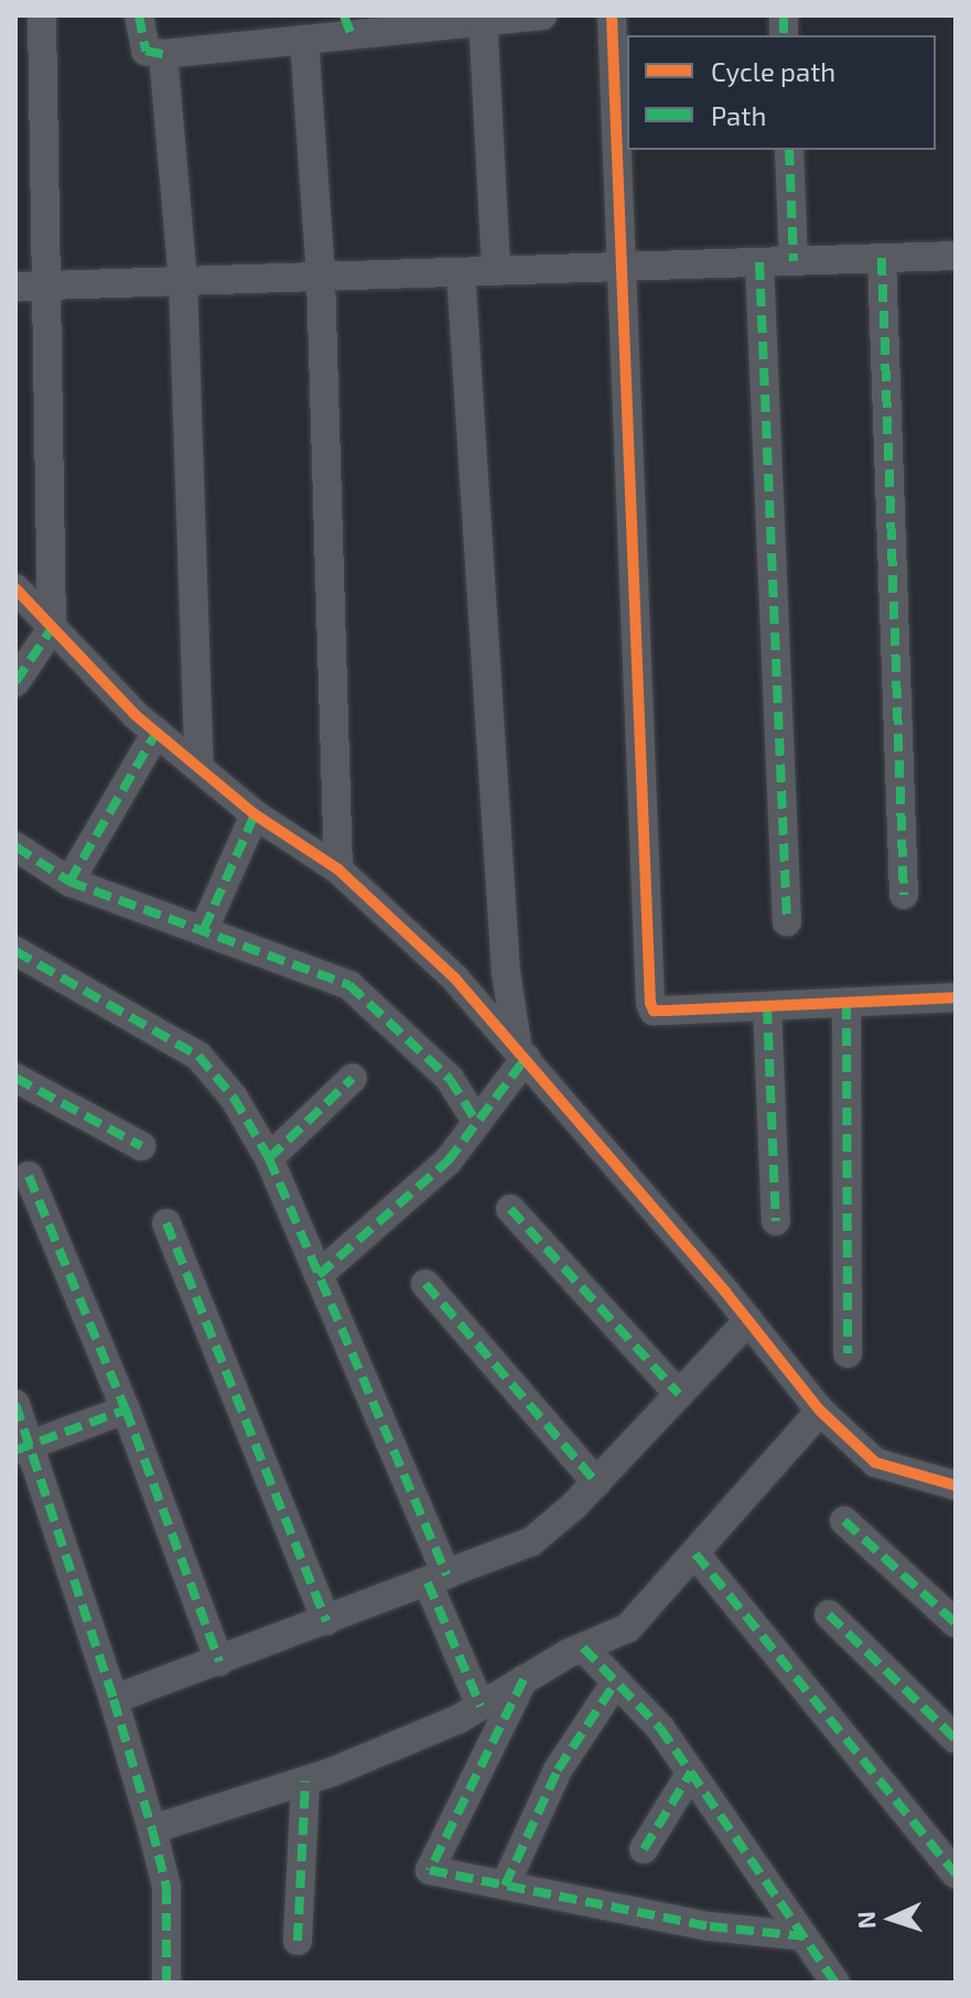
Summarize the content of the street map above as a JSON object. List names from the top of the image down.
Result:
{
  "legend": ["Cycle path", "Path"],
  "north": "left"
}
